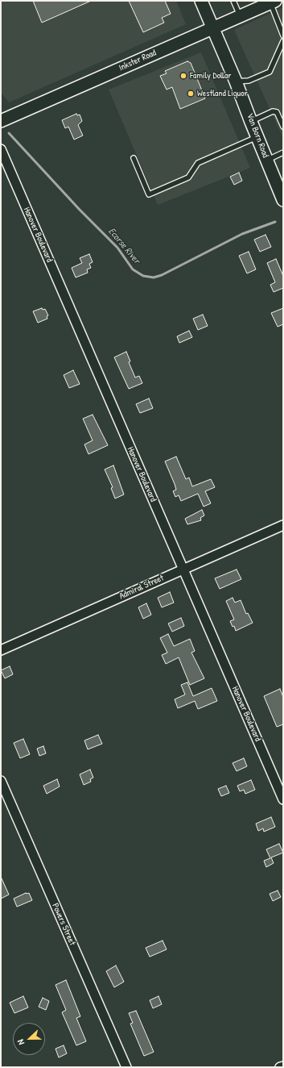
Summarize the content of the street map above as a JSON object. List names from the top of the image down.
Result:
{
  "streets": {
    "main road": ["Inkster Road", "Van Born Road"],
    "street": ["Hanover Boulevard", "Admiral Street", "Powers Street"]
  },
  "crossings": [
    ["Inkster Road", "Van Born Road"],
    ["Hanover Boulevard", "Admiral Street"]
  ],
  "water": ["Ecorse River"],
  "places": ["Family Dollar", "Westland Liquor"],
  "north": "left"
}
